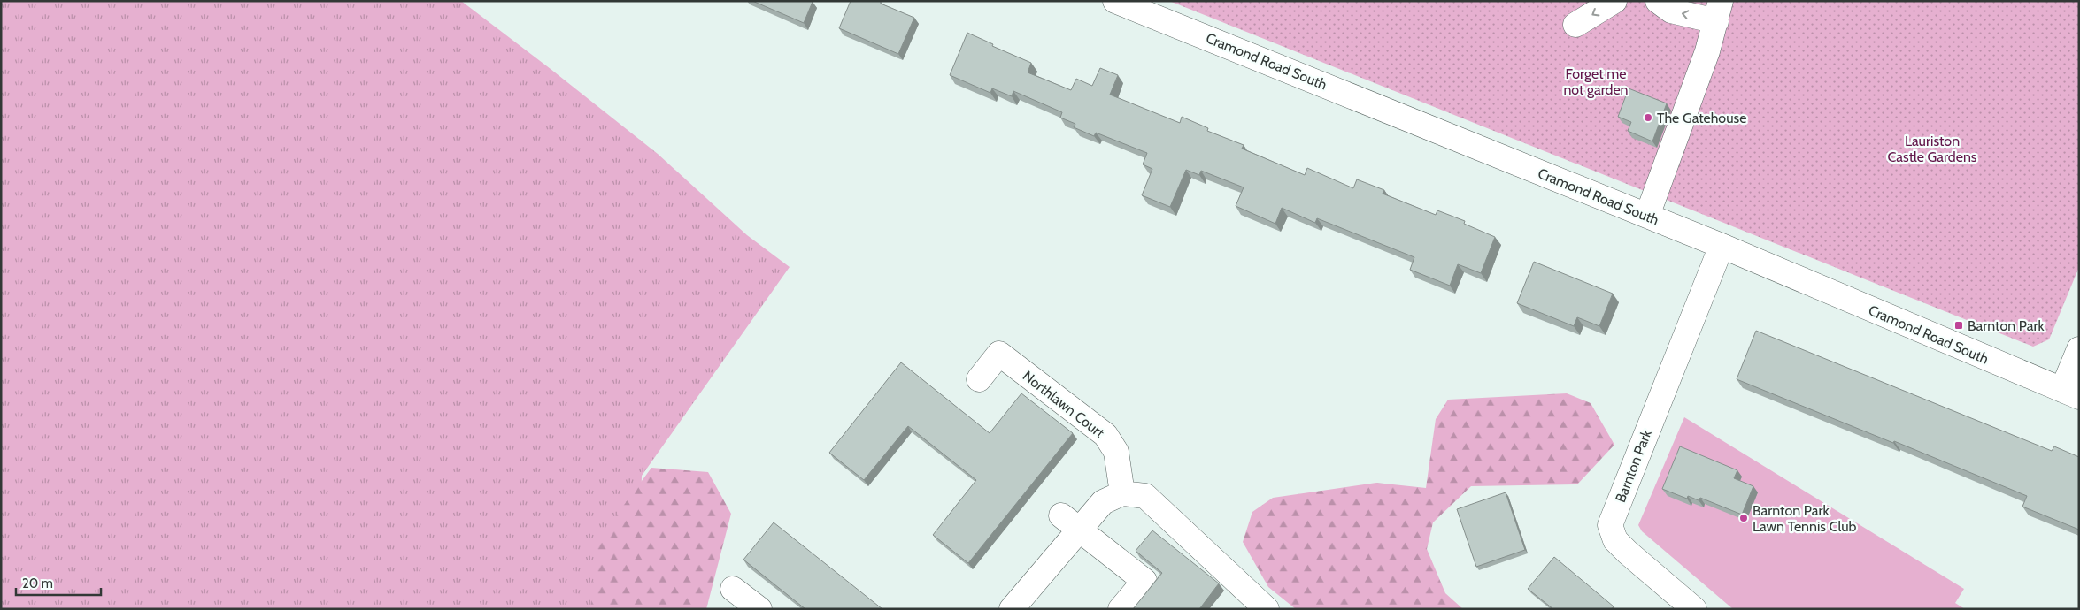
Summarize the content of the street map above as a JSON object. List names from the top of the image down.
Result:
{
  "streets": {
    "street": ["Cramond Road South", "Northlawn Court", "Barnton Park"]
  },
  "crossings": [
    ["Cramond Road South", "Barnton Park"]
  ],
  "parks": ["Forget me not garden", "Lauriston Castle Gardens"],
  "places": {
    "other": ["The Gatehouse", "Barnton Park Lawn Tennis Club"],
    "transit": ["Barnton Park"]
  },
  "scale_bar": "20 m"
}
